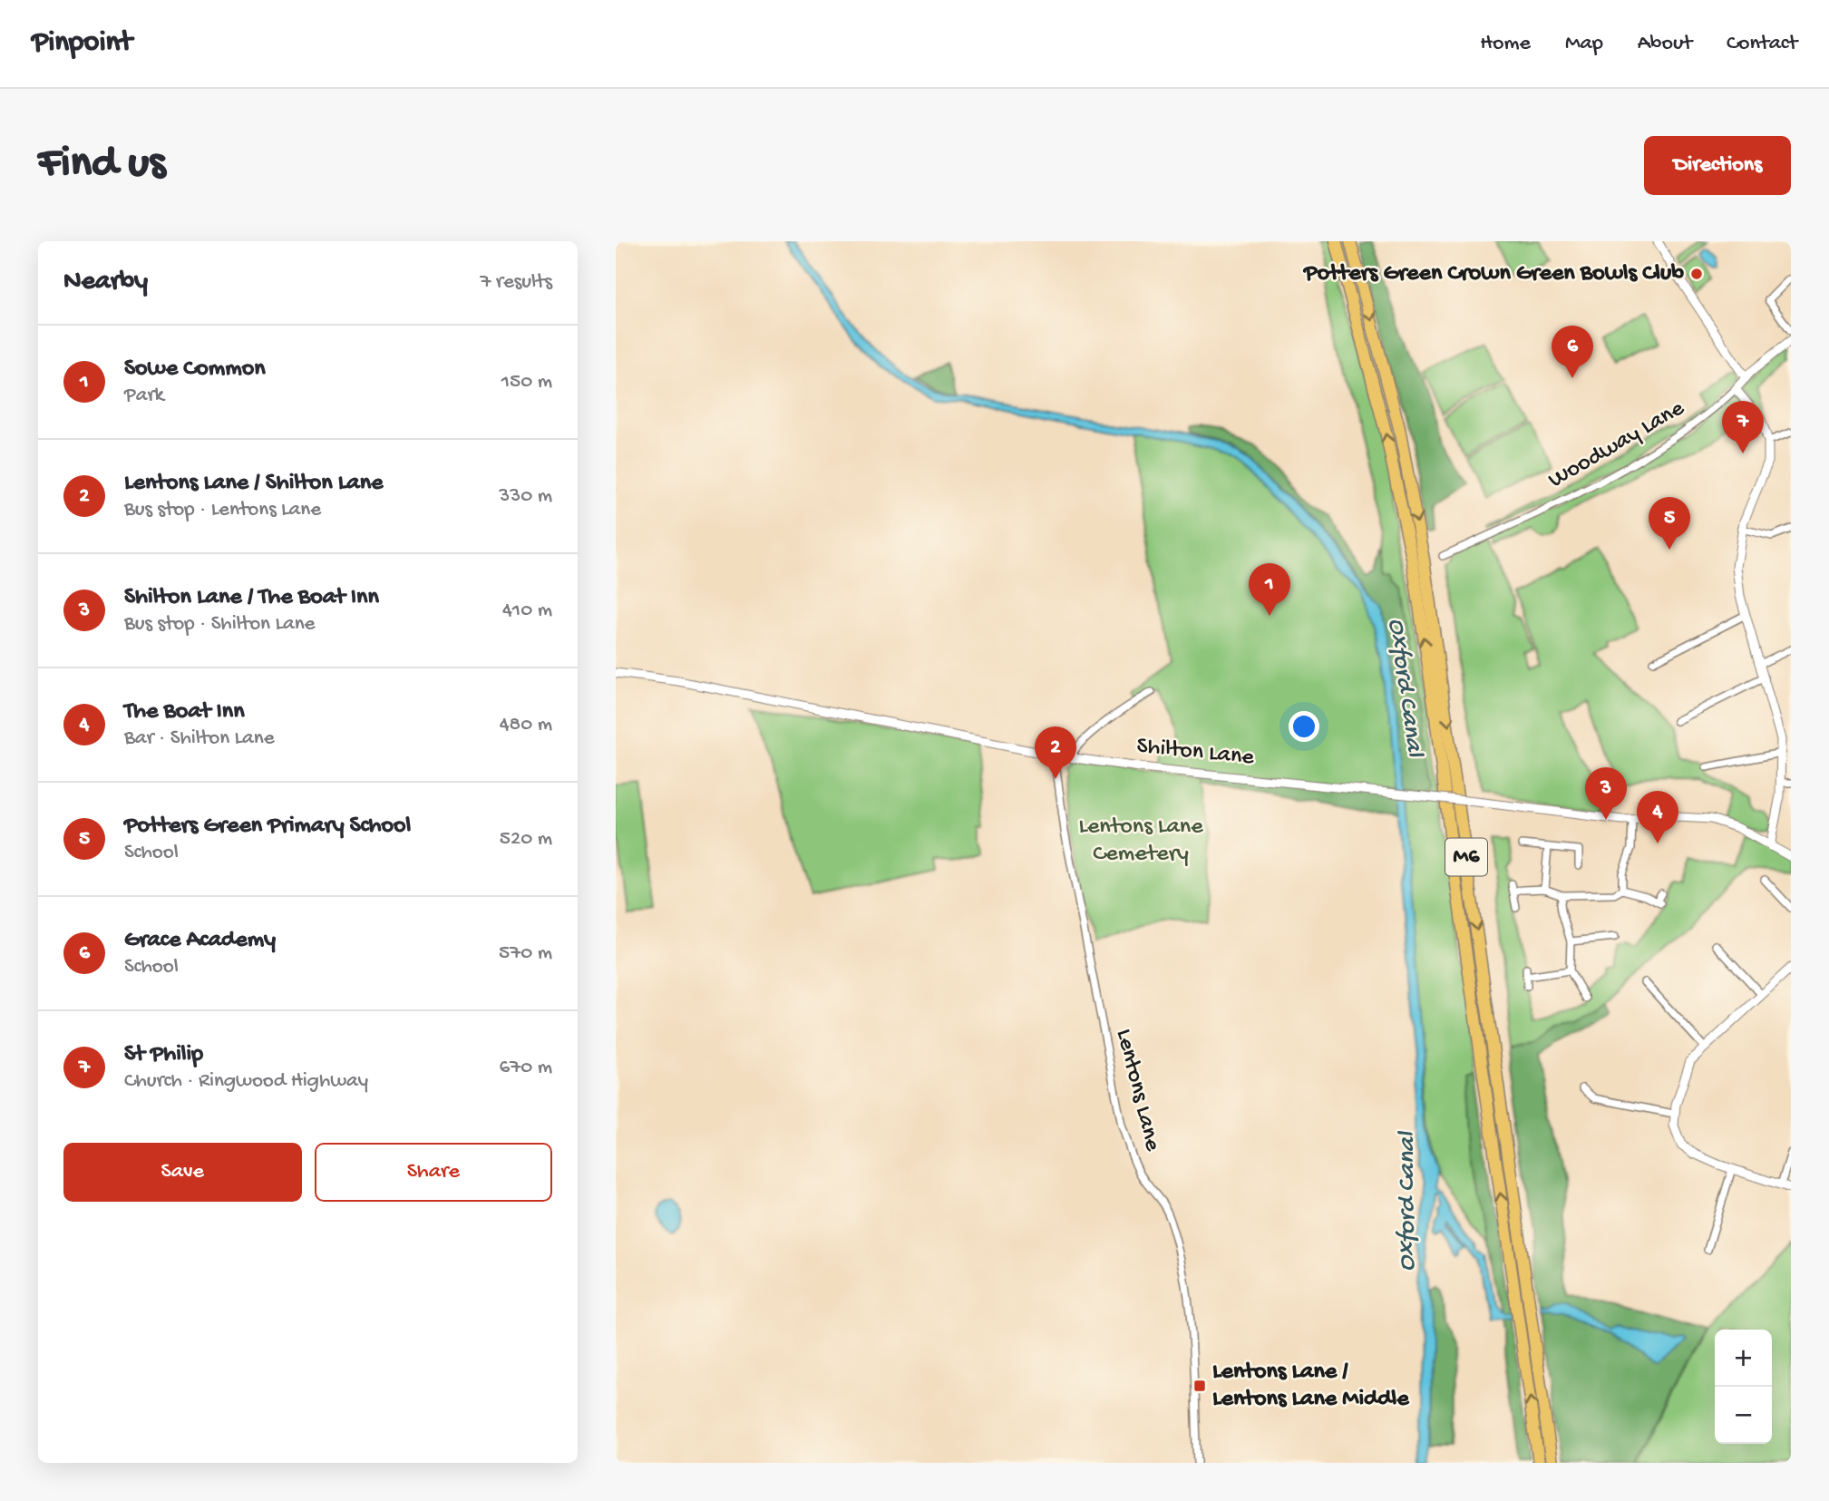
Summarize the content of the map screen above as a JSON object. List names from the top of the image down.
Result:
{
  "streets": {
    "highway": ["M6"],
    "street": ["Woodway Lane", "Shilton Lane", "Lentons Lane"]
  },
  "crossings": [
    ["Shilton Lane", "Lentons Lane"]
  ],
  "water": ["Oxford Canal"],
  "parks": ["Lentons Lane Cemetery"],
  "places": {
    "other": ["Potters Green Crown Green Bowls Club"],
    "transit": ["Lentons Lane / Lentons Lane Middle"]
  },
  "page": {
    "header": "Pinpoint",
    "nav": [
      "Home",
      "Map",
      "About",
      "Contact"
    ],
    "buttons": [
      "Directions",
      ["Save", "Share"]
    ],
    "title": "Find us",
    "heading": ["Nearby", "7 results"],
    "list": [
      {
        "mark": "1",
        "name": "Sowe Common",
        "note": "Park",
        "value": "150 m"
      },
      {
        "mark": "2",
        "name": "Lentons Lane / Shilton Lane",
        "note": "Bus stop · Lentons Lane",
        "value": "330 m"
      },
      {
        "mark": "3",
        "name": "Shilton Lane / The Boat Inn",
        "note": "Bus stop · Shilton Lane",
        "value": "410 m"
      },
      {
        "mark": "4",
        "name": "The Boat Inn",
        "note": "Bar · Shilton Lane",
        "value": "480 m"
      },
      {
        "mark": "5",
        "name": "Potters Green Primary School",
        "note": "School",
        "value": "520 m"
      },
      {
        "mark": "6",
        "name": "Grace Academy",
        "note": "School",
        "value": "570 m"
      },
      {
        "mark": "7",
        "name": "St Philip",
        "note": "Church · Ringwood Highway",
        "value": "670 m"
      }
    ],
    "pins": [
      "6",
      "7",
      "5",
      "1",
      "2",
      "3",
      "4"
    ],
    "map_buttons": ["+", "−"]
  }
}
